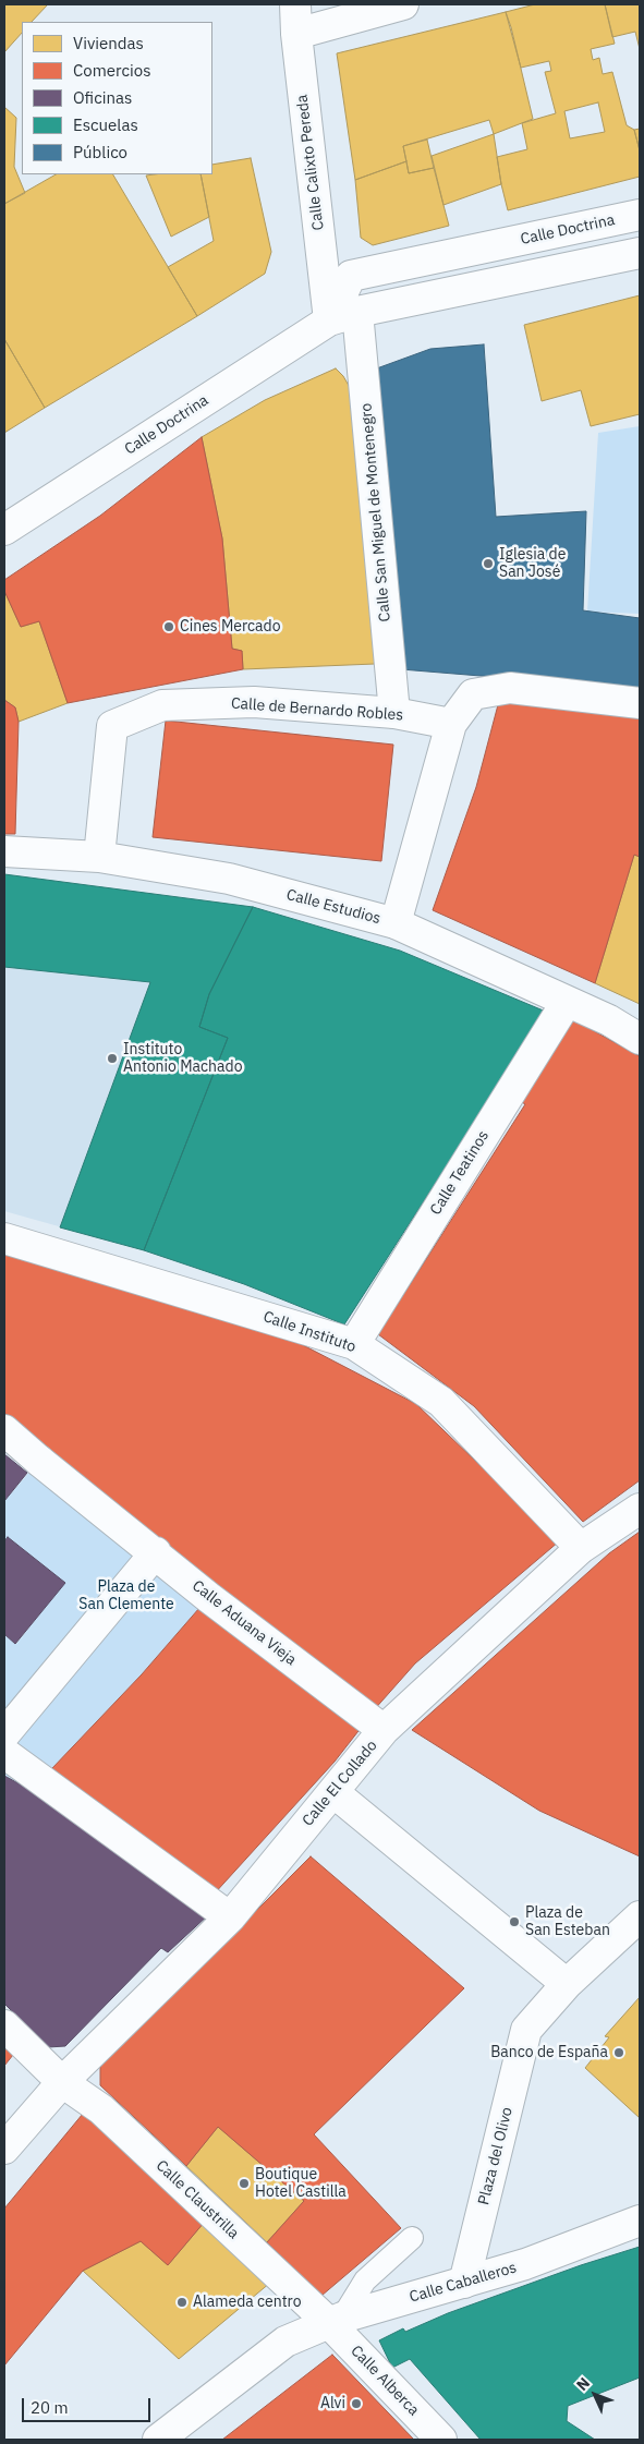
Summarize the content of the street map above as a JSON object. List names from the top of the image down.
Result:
{
  "streets": {
    "street": [
      "Calle Calixto Pereda",
      "Calle Doctrina",
      "Calle San Miguel de Montenegro",
      "Calle de Bernardo Robles",
      "Calle Estudios",
      "Calle Teatinos",
      "Calle Instituto",
      "Calle Aduana Vieja",
      "Calle El Collado",
      "Plaza del Olivo",
      "Calle Claustrilla",
      "Calle Caballeros",
      "Calle Alberca"
    ]
  },
  "crossings": [
    ["Calle Calixto Pereda", "Calle Doctrina"],
    ["Calle Doctrina", "Calle San Miguel de Montenegro"],
    ["Calle San Miguel de Montenegro", "Calle de Bernardo Robles"],
    ["Calle de Bernardo Robles", "Calle Estudios"],
    ["Calle Estudios", "Calle Teatinos"],
    ["Calle Teatinos", "Calle Instituto"],
    ["Calle Instituto", "Calle El Collado"],
    ["Calle Aduana Vieja", "Calle El Collado"],
    ["Calle El Collado", "Calle Claustrilla"],
    ["Plaza del Olivo", "Calle Caballeros"],
    ["Calle Claustrilla", "Calle Caballeros"],
    ["Calle Claustrilla", "Calle Alberca"],
    ["Calle Caballeros", "Calle Alberca"]
  ],
  "parks": ["Plaza de San Clemente"],
  "places": [
    "Iglesia de San José",
    "Cines Mercado",
    "Instituto Antonio Machado",
    "Plaza de San Esteban",
    "Banco de España",
    "Boutique Hotel Castilla",
    "Alameda centro",
    "Alvi"
  ],
  "legend": [
    "Viviendas",
    "Comercios",
    "Oficinas",
    "Escuelas",
    "Público"
  ],
  "scale_bar": "20 m",
  "north": "top left"
}
